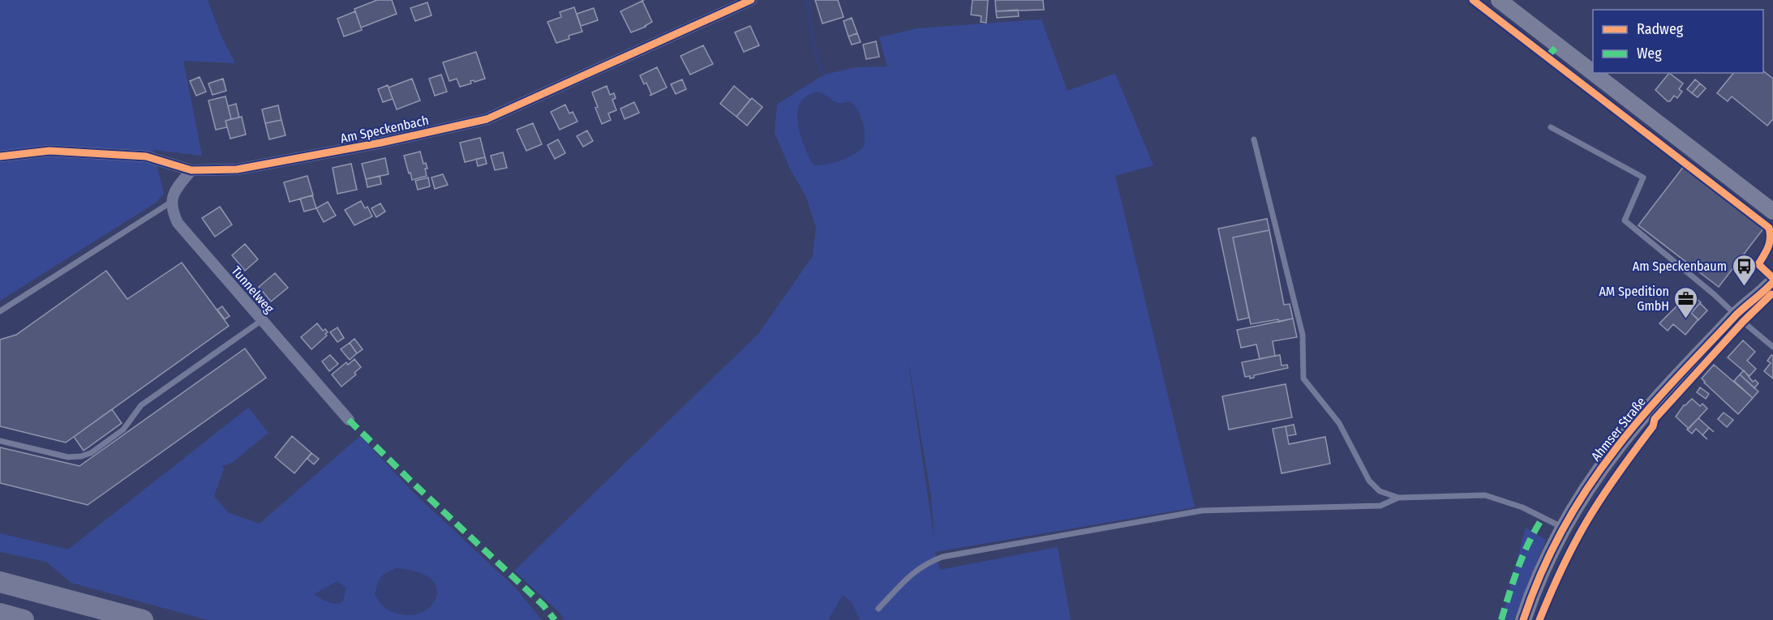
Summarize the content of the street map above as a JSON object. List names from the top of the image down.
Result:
{
  "streets": {
    "street": ["Am Speckenbach", "Tunnelweg", "Ahmser Straße"]
  },
  "places": {
    "bus stop": ["Am Speckenbaum"],
    "office": ["AM Spedition GmbH"]
  },
  "legend": ["Radweg", "Weg"]
}
